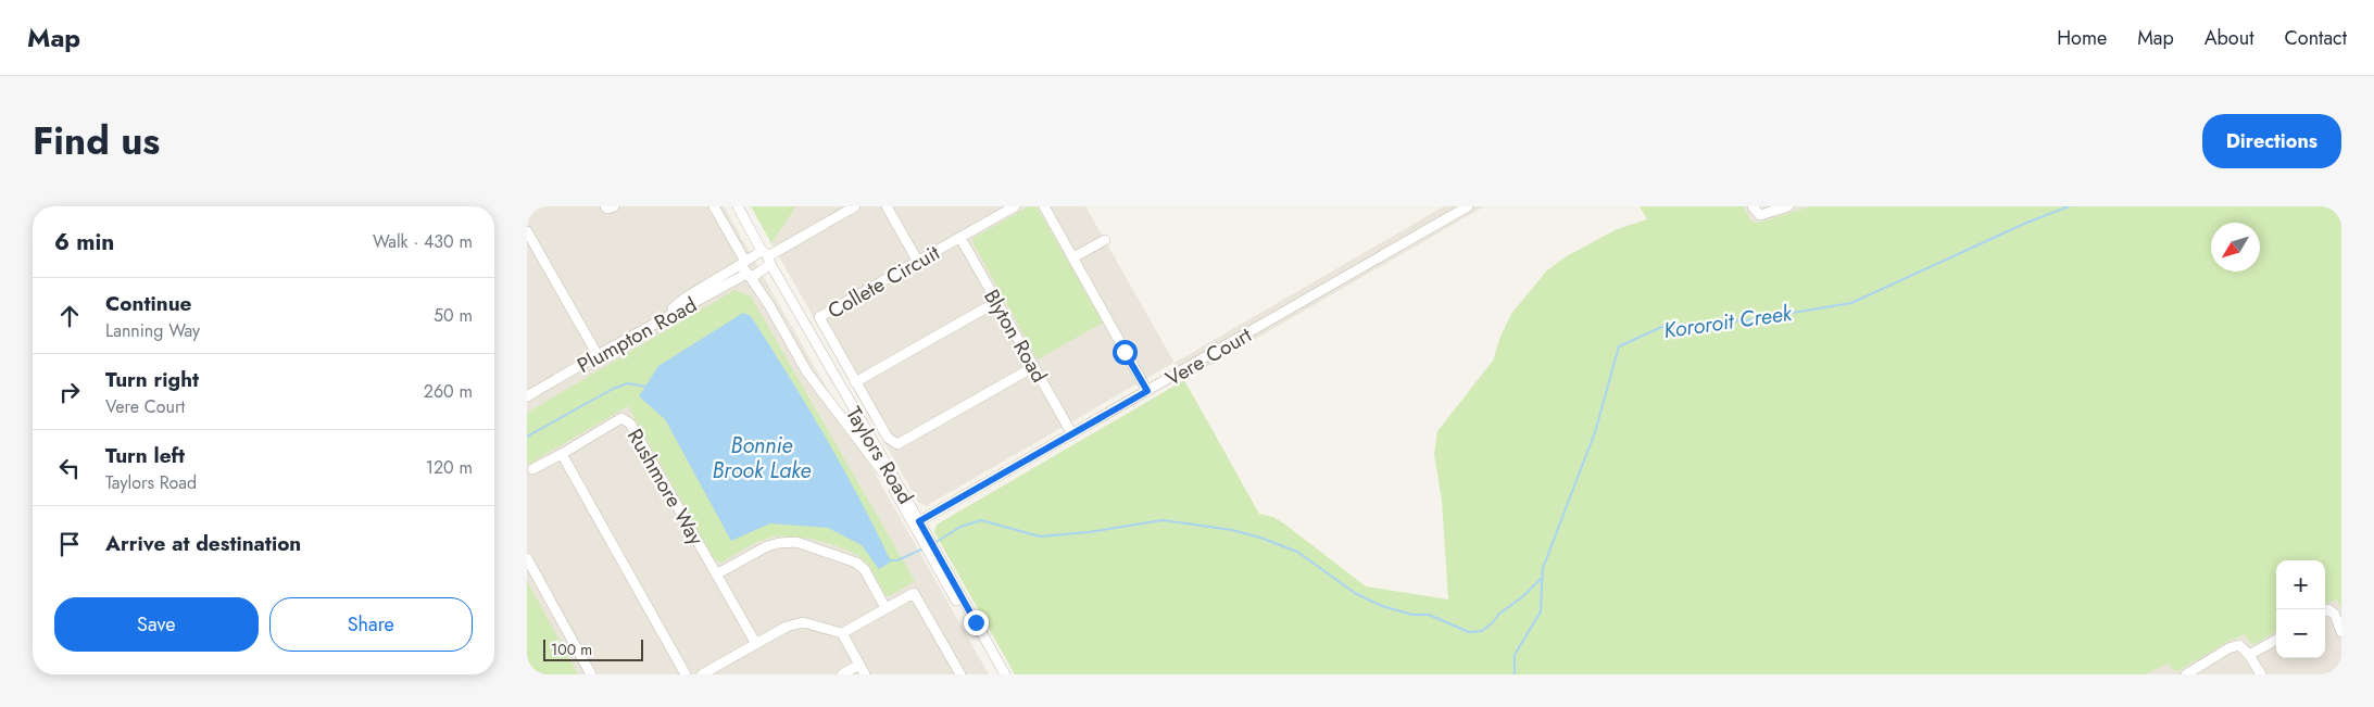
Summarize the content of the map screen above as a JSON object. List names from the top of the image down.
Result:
{
  "streets": {
    "street": [
      "Collete Circuit",
      "Plumpton Road",
      "Blyton Road",
      "Vere Court",
      "Taylors Road",
      "Rushmore Way"
    ]
  },
  "crossings": [
    ["Collete Circuit", "Blyton Road"],
    ["Plumpton Road", "Taylors Road"],
    ["Blyton Road", "Vere Court"],
    ["Vere Court", "Taylors Road"]
  ],
  "water": ["Kororoit Creek", "Bonnie Brook Lake"],
  "scale_bar": "100 m",
  "north": "bottom left",
  "page": {
    "header": "Map",
    "nav": [
      "Home",
      "Map",
      "About",
      "Contact"
    ],
    "title": "Find us",
    "buttons": [
      "Directions",
      ["Save", "Share"]
    ],
    "heading": ["6 min", "Walk · 430 m"],
    "list": [
      ["Continue", "Lanning Way", "50 m"],
      ["Turn right", "Vere Court", "260 m"],
      ["Turn left", "Taylors Road", "120 m"],
      "Arrive at destination"
    ],
    "map_buttons": ["+", "−"],
    "scale": "100 m"
  }
}
